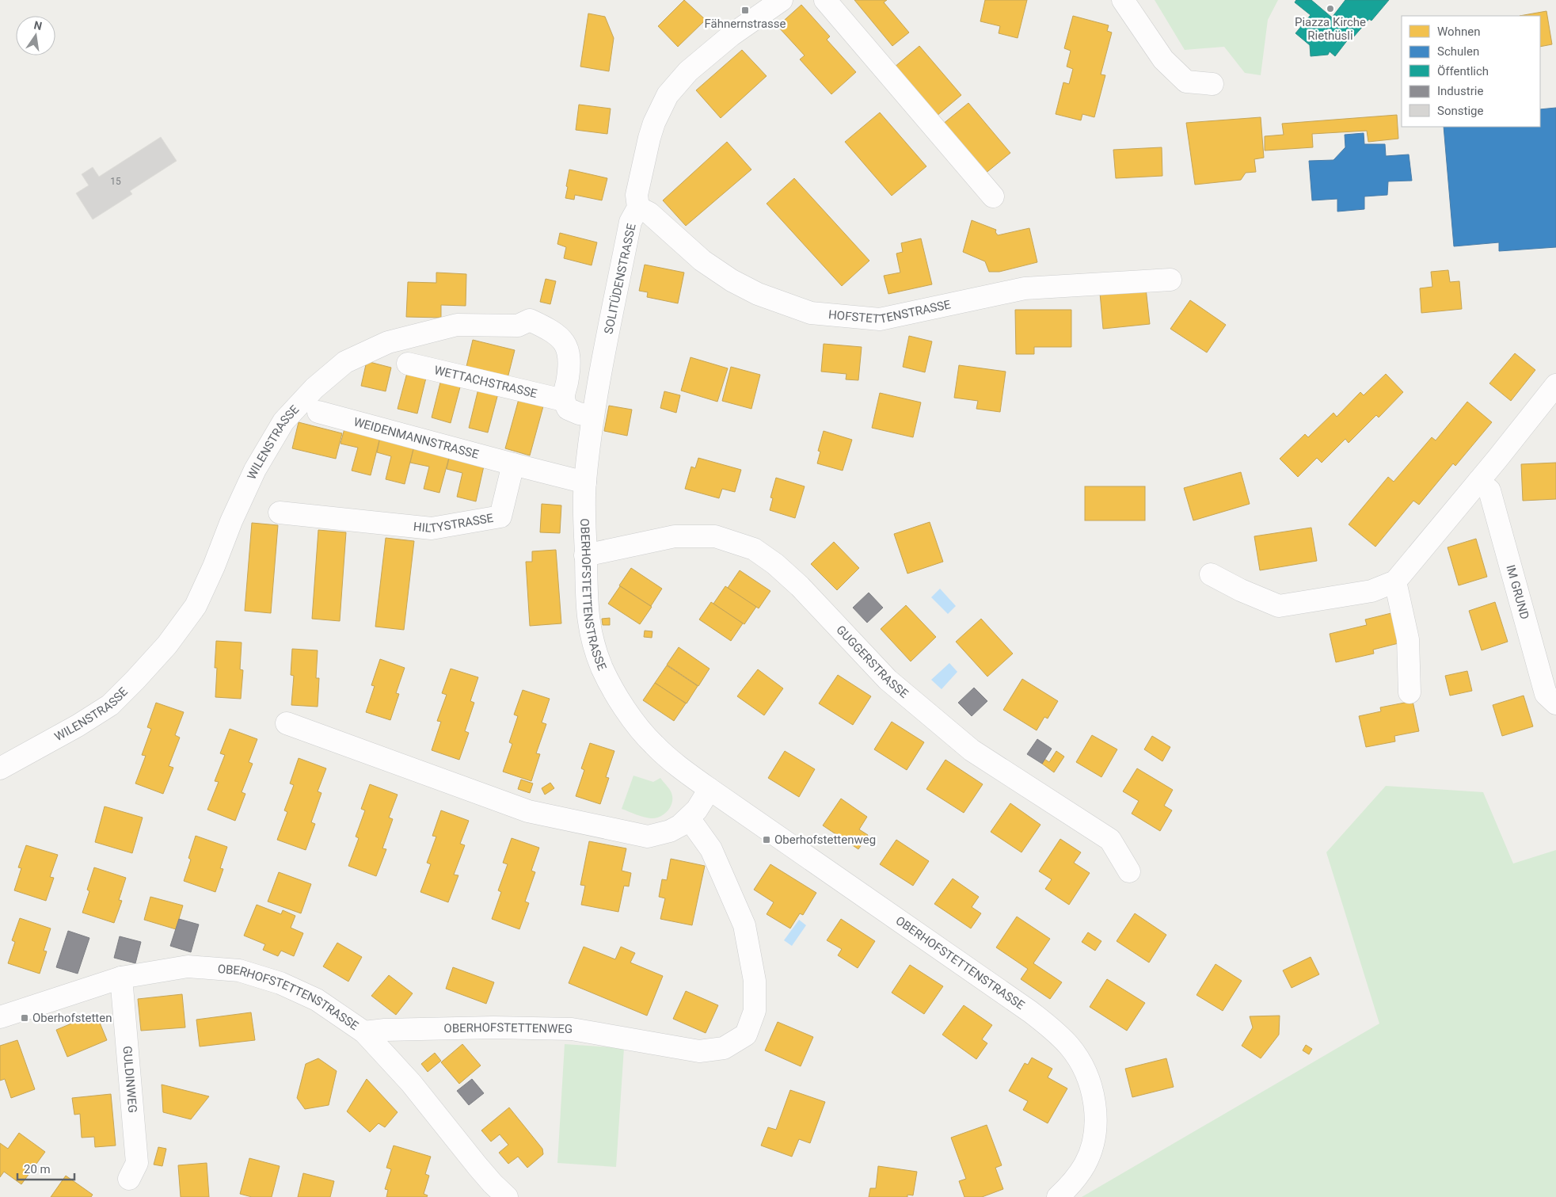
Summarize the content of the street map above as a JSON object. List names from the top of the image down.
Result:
{
  "streets": {
    "street": [
      "SOLITÜDENSTRASSE",
      "HOFSTETTENSTRASSE",
      "WETTACHSTRASSE",
      "WEIDENMANNSTRASSE",
      "WILENSTRASSE",
      "HILTYSTRASSE",
      "IM GRUND",
      "OBERHOFSTETTENSTRASSE",
      "GUGGERSTRASSE",
      "OBERHOFSTETTENWEG",
      "GULDINWEG"
    ]
  },
  "crossings": [
    ["SOLITÜDENSTRASSE", "HOFSTETTENSTRASSE"],
    ["SOLITÜDENSTRASSE", "OBERHOFSTETTENSTRASSE"],
    ["WETTACHSTRASSE", "WILENSTRASSE"],
    ["WEIDENMANNSTRASSE", "HILTYSTRASSE"],
    ["OBERHOFSTETTENSTRASSE", "GUGGERSTRASSE"],
    ["OBERHOFSTETTENSTRASSE", "OBERHOFSTETTENWEG"],
    ["OBERHOFSTETTENSTRASSE", "GULDINWEG"]
  ],
  "places": {
    "other": ["Piazza Kirche Riethüsli"],
    "transit": ["Fähnernstrasse", "Oberhofstettenweg", "Oberhofstetten"]
  },
  "house_numbers": ["15"],
  "legend": [
    "Wohnen",
    "Schulen",
    "Öffentlich",
    "Industrie",
    "Sonstige"
  ],
  "scale_bar": "20 m",
  "north": "top"
}
